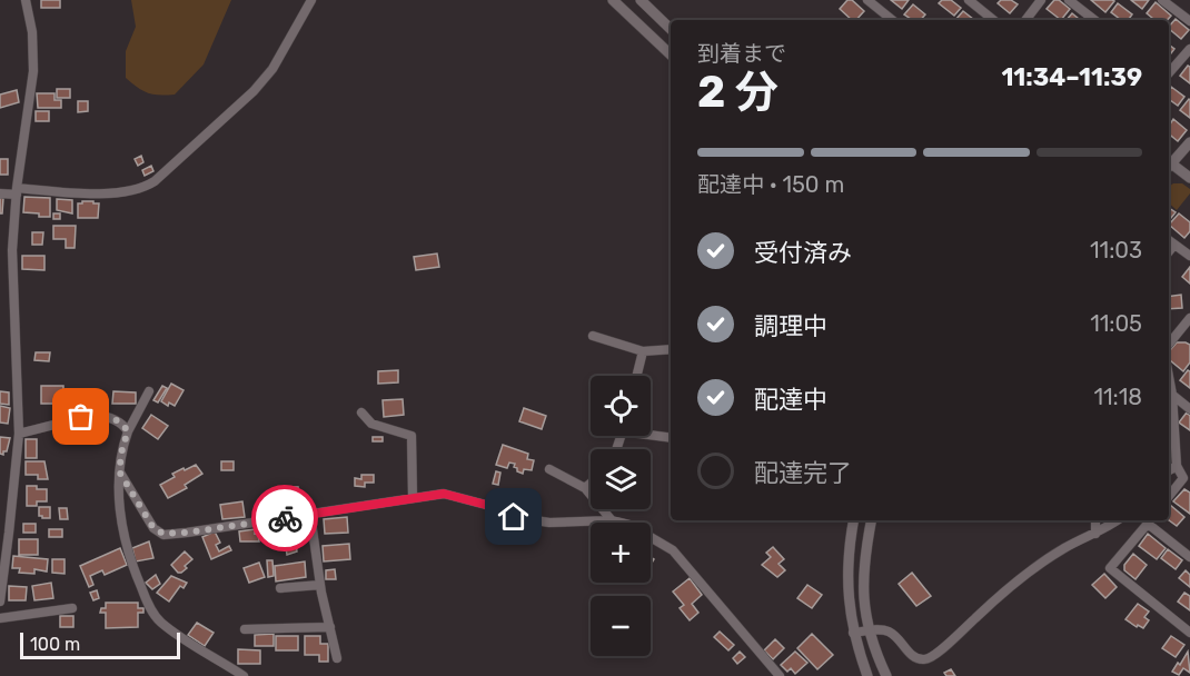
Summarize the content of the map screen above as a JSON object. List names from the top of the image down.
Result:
{
  "scale_bar": "100 m",
  "page": {
    "heading": ["2 分", "到着まで", "11:34–11:39"],
    "bar": "配達中 · 150 m",
    "list": [
      ["受付済み", "11:03"],
      ["調理中", "11:05"],
      ["配達中", "11:18"],
      "配達完了"
    ],
    "map_buttons": ["+", "−"],
    "scale": "100 m"
  }
}
